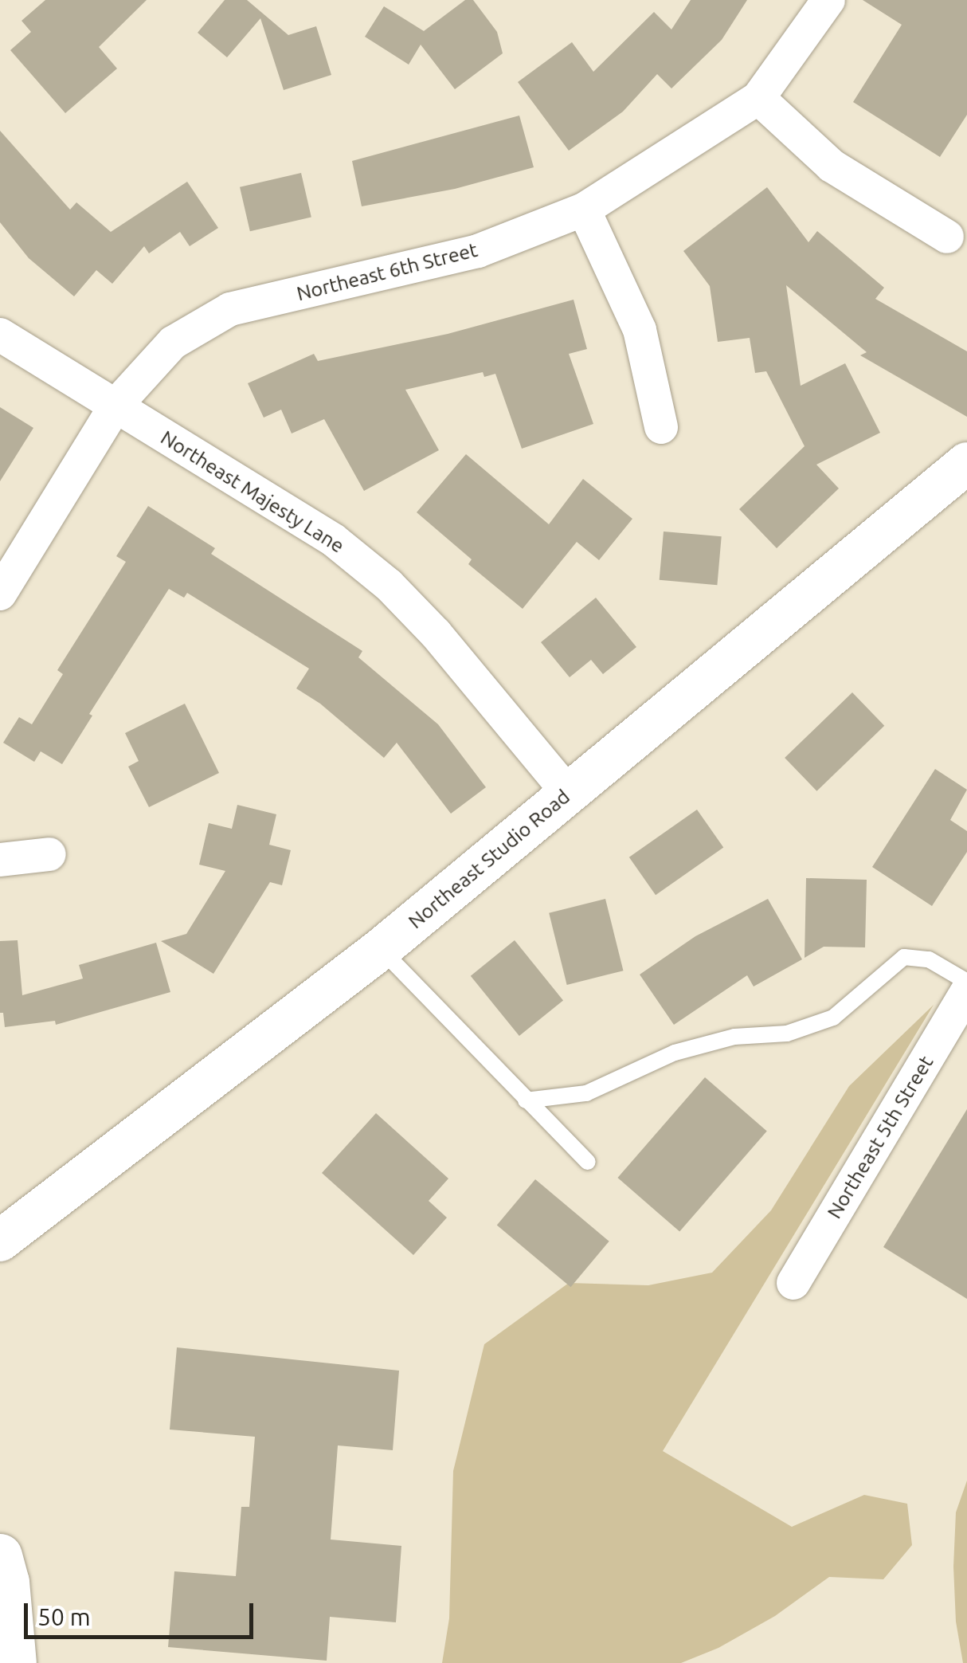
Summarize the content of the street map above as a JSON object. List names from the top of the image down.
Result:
{
  "streets": {
    "street": [
      "Northeast 6th Street",
      "Northeast Majesty Lane",
      "Northeast Studio Road",
      "Northeast 5th Street"
    ]
  },
  "crossings": [
    ["Northeast 6th Street", "Northeast Majesty Lane"],
    ["Northeast Majesty Lane", "Northeast Studio Road"]
  ],
  "scale_bar": "50 m"
}
